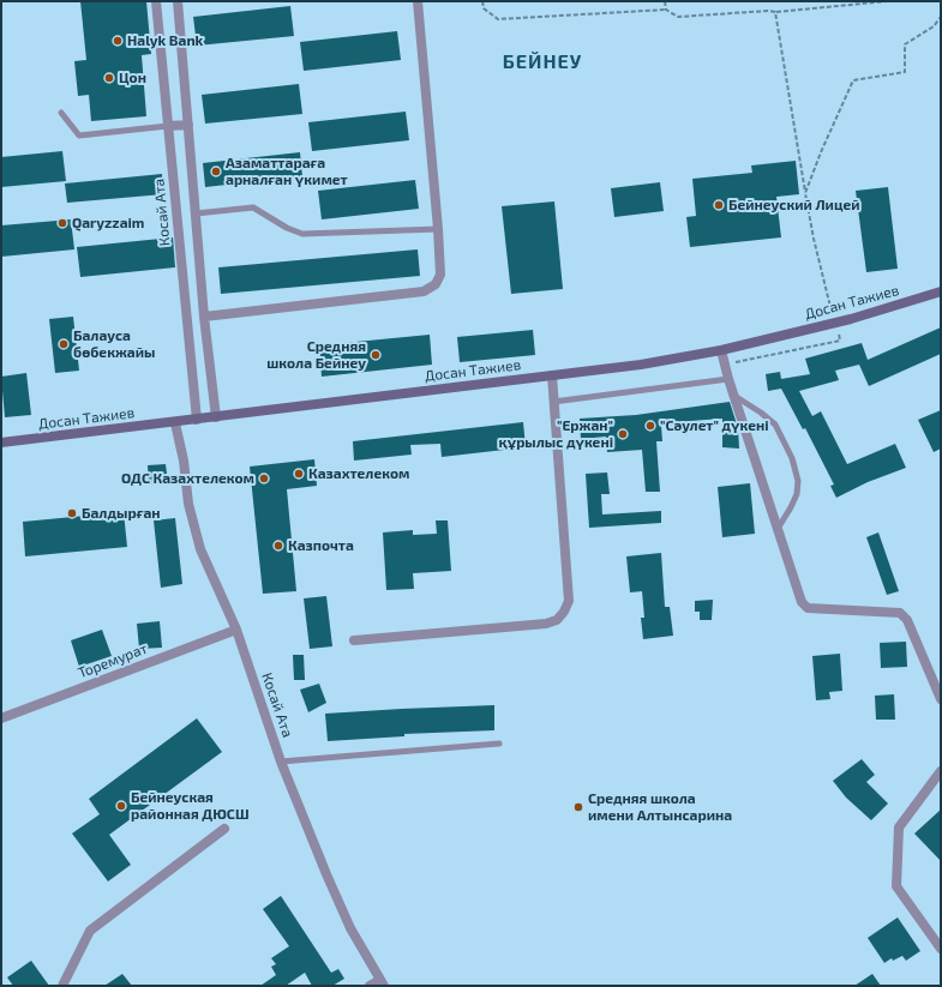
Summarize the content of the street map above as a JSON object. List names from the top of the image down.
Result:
{
  "streets": {
    "street": ["Косай Ата", "Досан Тажиев", "Торемурат"]
  },
  "crossings": [
    ["Косай Ата", "Досан Тажиев"],
    ["Косай Ата", "Торемурат"]
  ],
  "districts": ["БЕЙНЕУ"],
  "places": [
    "Halyk Bank",
    "Цон",
    "Азаматтараға арналған үкимет",
    "Бейнеуский Лицей",
    "Qaryzzaim",
    "Балауса бөбекжайы",
    "Средняя школа Бейнеу",
    "\"Сәулет\" дүкені",
    "\"Ержан\" құрылыс дүкені",
    "Казахтелеком",
    "ОДС Казахтелеком",
    "Балдырған",
    "Казпочта",
    "Бейнеуская районная ДЮСШ",
    "Средняя школа имени Алтынсарина"
  ]
}
